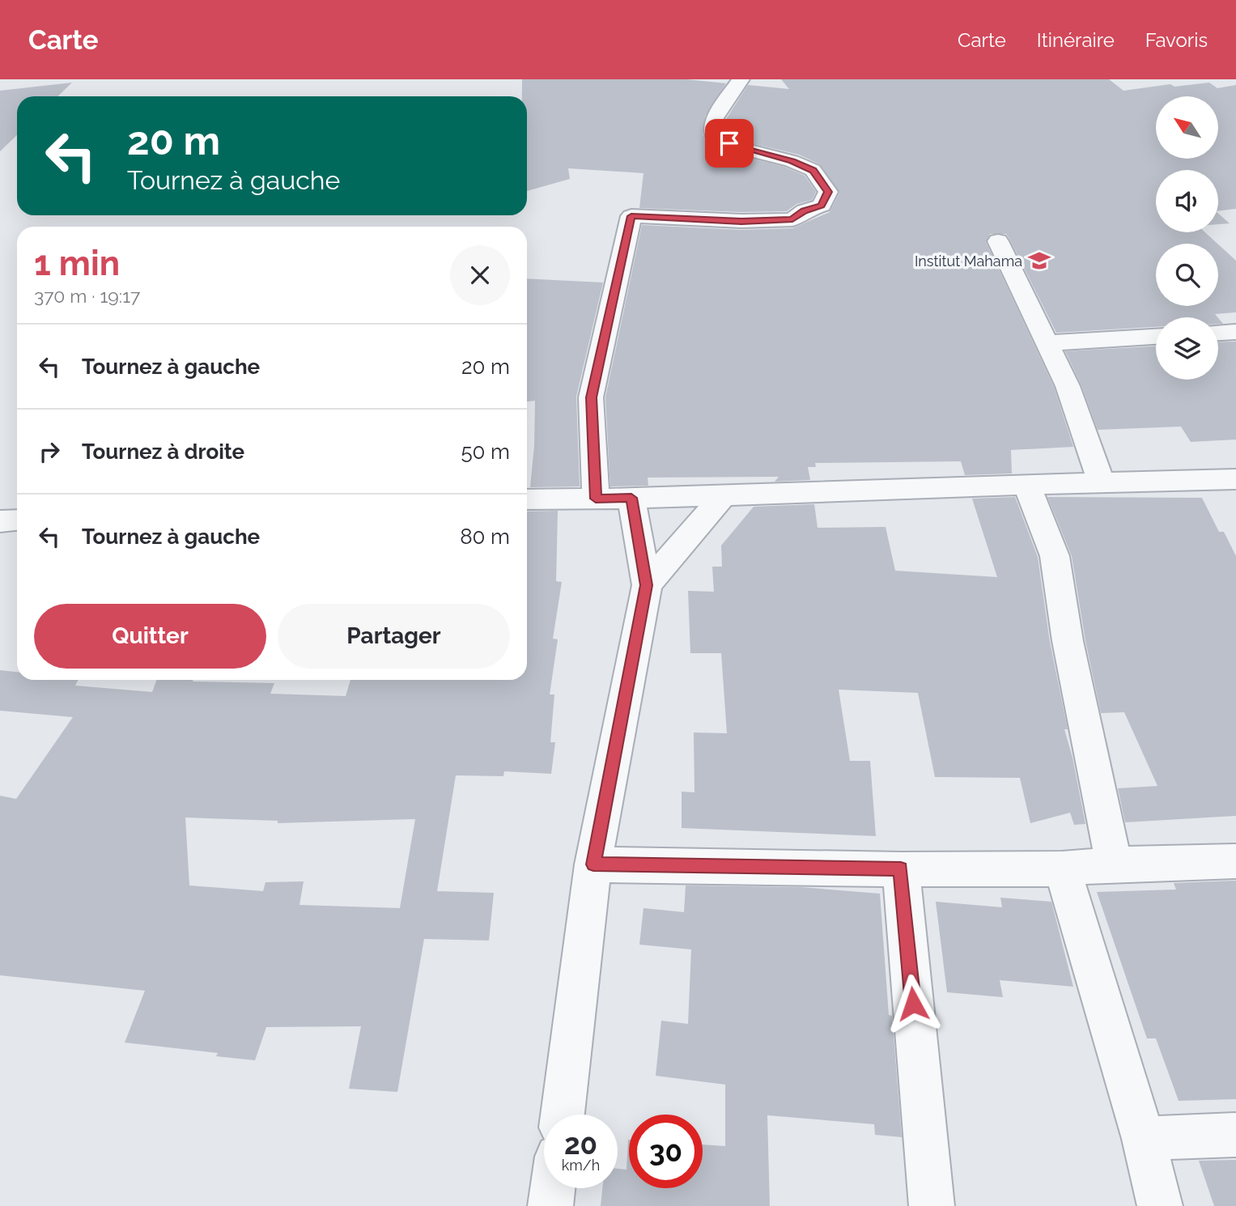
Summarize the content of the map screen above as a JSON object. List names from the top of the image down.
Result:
{
  "places": {
    "school or university": ["Institut Mahama"]
  },
  "north": "top left",
  "page": {
    "header": "Carte",
    "nav": ["Carte", "Itinéraire", "Favoris"],
    "turn": ["20 m", "Tournez à gauche"],
    "heading": ["1 min", "370 m · 19:17"],
    "list": [
      {
        "name": "Tournez à gauche",
        "value": "20 m"
      },
      {
        "name": "Tournez à droite",
        "value": "50 m"
      },
      {
        "name": "Tournez à gauche",
        "value": "80 m"
      }
    ],
    "buttons": ["Quitter", "Partager"],
    "speed": "20 km/h",
    "limit": "30"
  }
}
